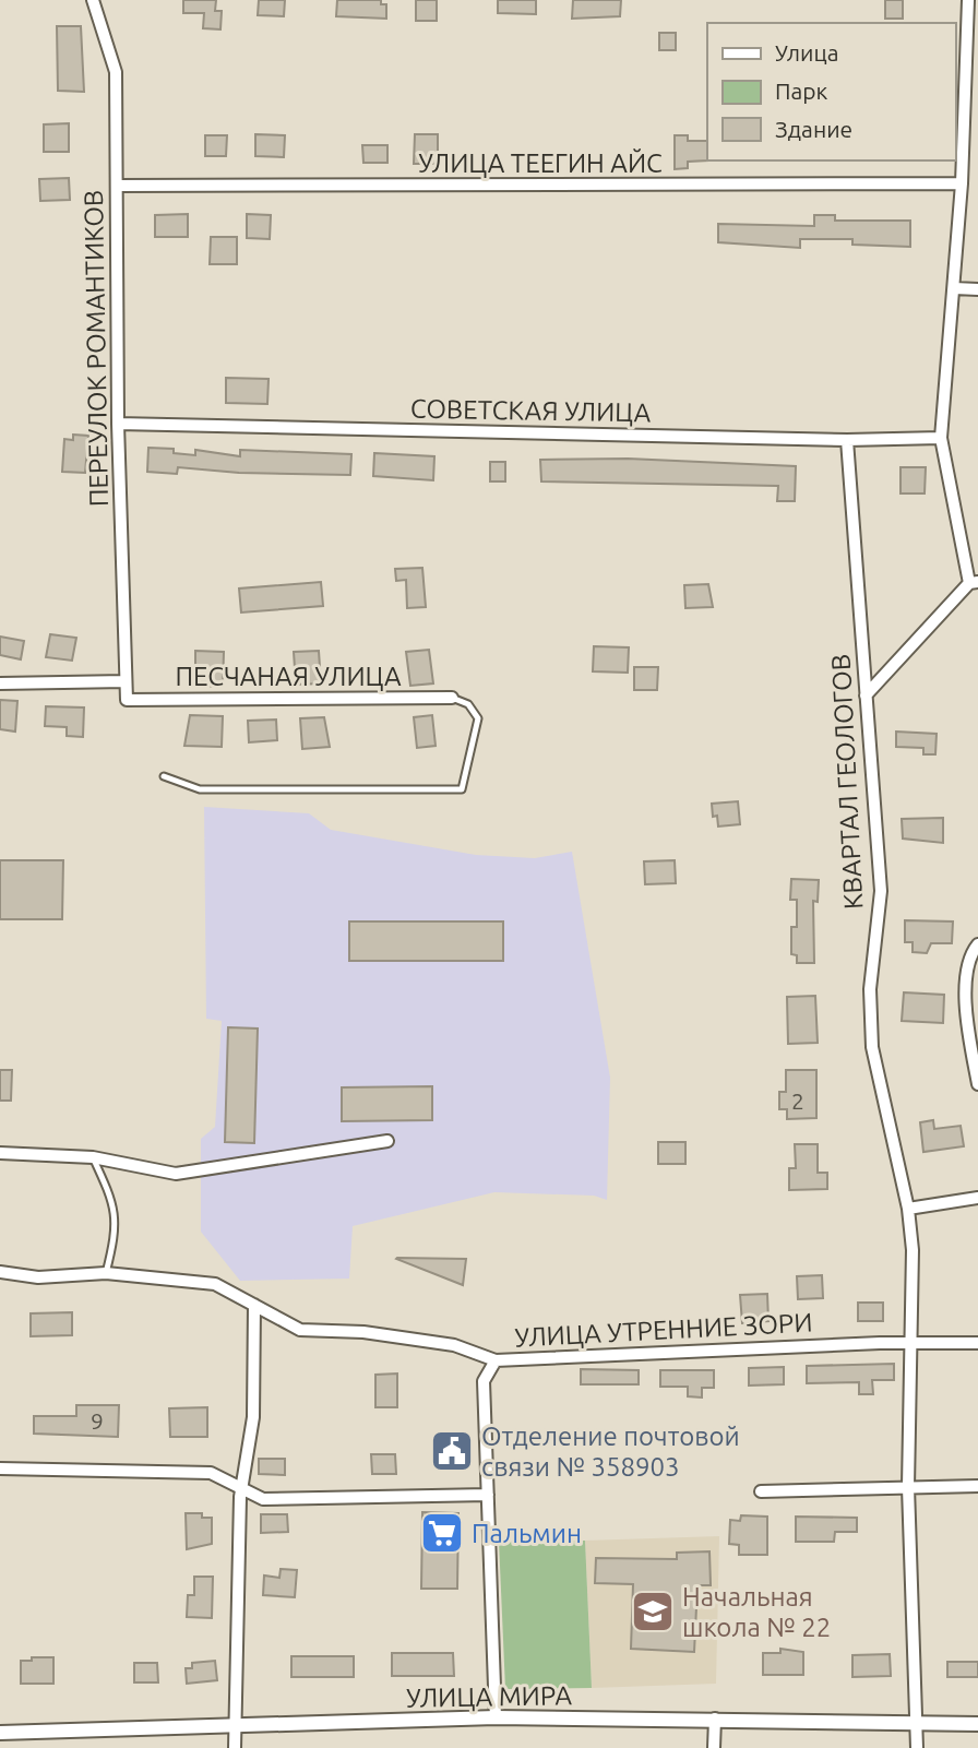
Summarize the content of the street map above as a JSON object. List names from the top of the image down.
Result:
{
  "streets": {
    "street": [
      "УЛИЦА ТЕЕГИН АЙС",
      "ПЕРЕУЛОК РОМАНТИКОВ",
      "СОВЕТСКАЯ УЛИЦА",
      "ПЕСЧАНАЯ УЛИЦА",
      "КВАРТАЛ ГЕОЛОГОВ",
      "УЛИЦА УТРЕННИЕ ЗОРИ",
      "УЛИЦА МИРА"
    ]
  },
  "crossings": [
    ["УЛИЦА ТЕЕГИН АЙС", "ПЕРЕУЛОК РОМАНТИКОВ"],
    ["ПЕРЕУЛОК РОМАНТИКОВ", "СОВЕТСКАЯ УЛИЦА"],
    ["ПЕРЕУЛОК РОМАНТИКОВ", "ПЕСЧАНАЯ УЛИЦА"],
    ["СОВЕТСКАЯ УЛИЦА", "КВАРТАЛ ГЕОЛОГОВ"],
    ["КВАРТАЛ ГЕОЛОГОВ", "УЛИЦА УТРЕННИЕ ЗОРИ"],
    ["КВАРТАЛ ГЕОЛОГОВ", "УЛИЦА МИРА"]
  ],
  "places": {
    "public building": ["Отделение почтовой связи № 358903"],
    "supermarket": ["Пальмин"],
    "school or university": ["Начальная школа № 22"]
  },
  "house_numbers": ["2", "9"],
  "legend": ["Улица", "Парк", "Здание"]
}
